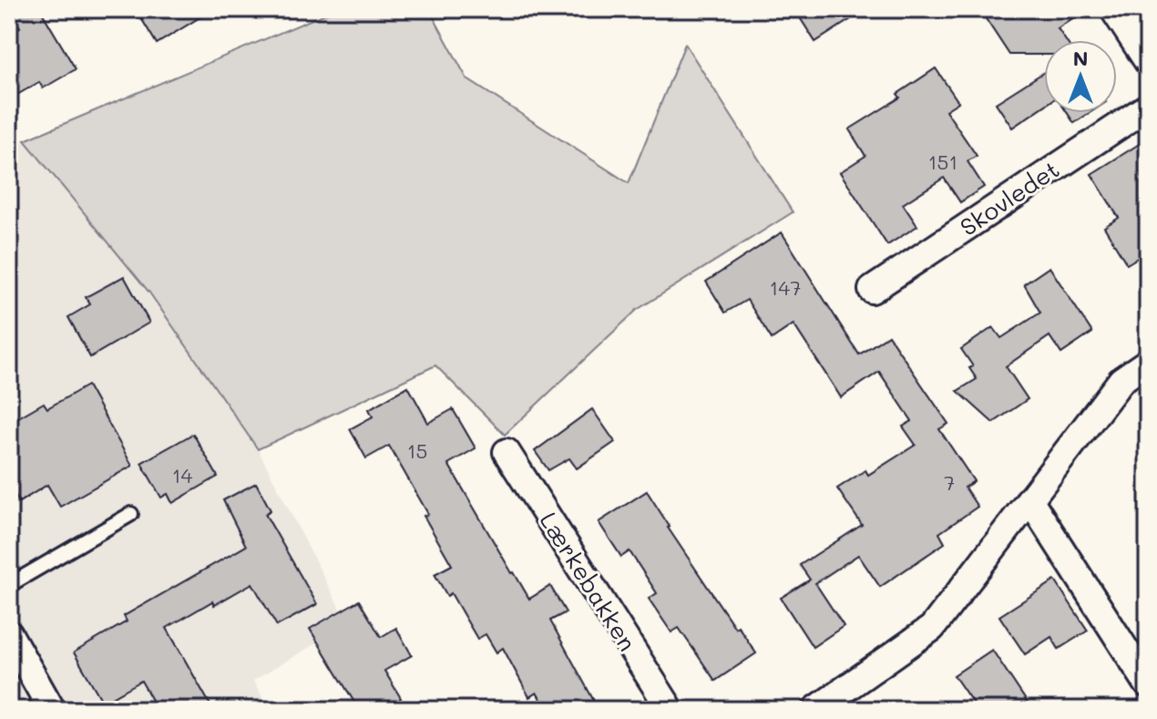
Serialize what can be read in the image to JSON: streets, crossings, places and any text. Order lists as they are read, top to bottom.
{
  "streets": {
    "street": ["Skovledet", "Lærkebakken"]
  },
  "house_numbers": [
    "151",
    "147",
    "15",
    "14",
    "7"
  ],
  "north": "top"
}
